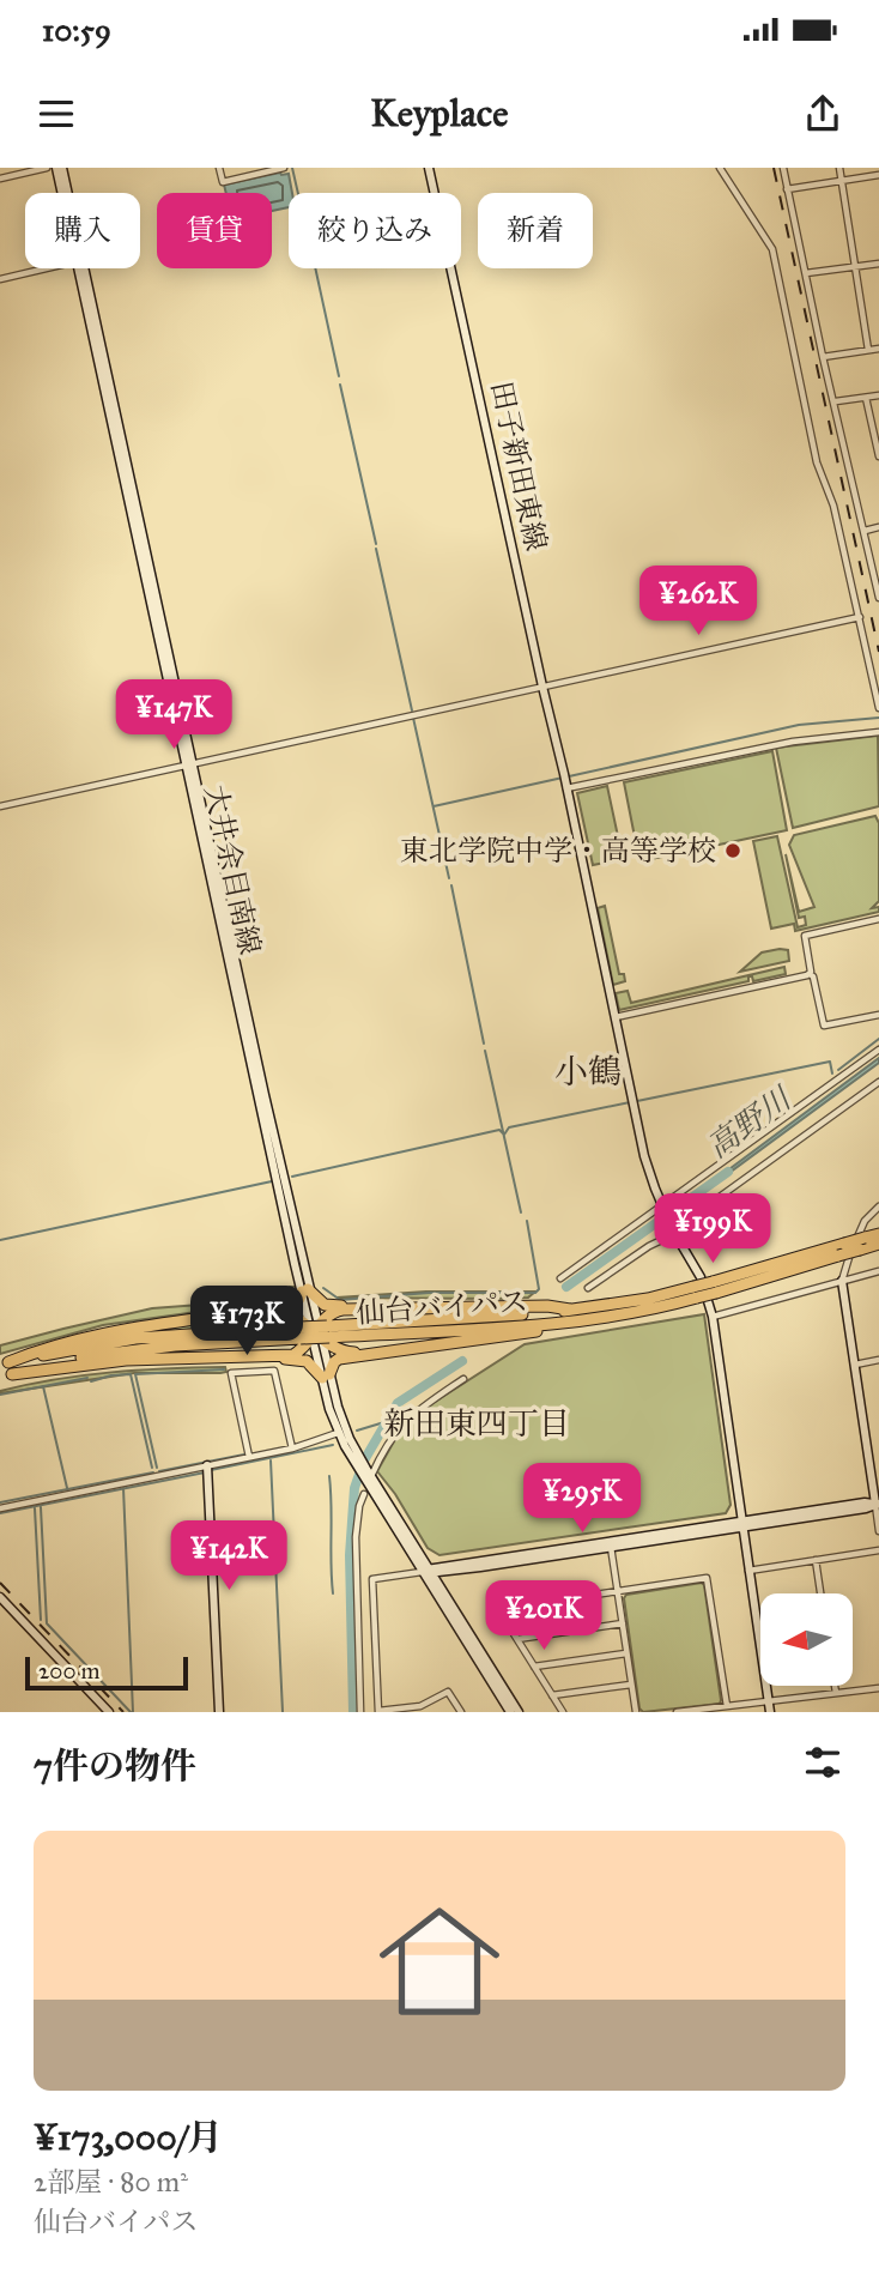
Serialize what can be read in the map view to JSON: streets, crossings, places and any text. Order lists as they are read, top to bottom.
{
  "streets": {
    "highway": ["仙台バイパス"],
    "street": ["田子新田東線", "大井余目南線"]
  },
  "districts": ["小鶴", "新田東四丁目"],
  "water": ["高野川"],
  "places": ["東北学院中学・高等学校"],
  "scale_bar": "200 m",
  "north": "left",
  "page": {
    "status": "10:59",
    "header": "Keyplace",
    "chip": [
      "購入",
      "賃貸",
      "絞り込み",
      "新着"
    ],
    "price": [
      "¥262K",
      "¥147K",
      "¥199K",
      "¥173K",
      "¥295K",
      "¥142K",
      "¥201K"
    ],
    "scale": "200 m",
    "heading": "7件の物件",
    "list": [
      {
        "name": "¥173,000/月",
        "note": "2部屋 · 80 m² · 仙台バイパス"
      }
    ]
  }
}
